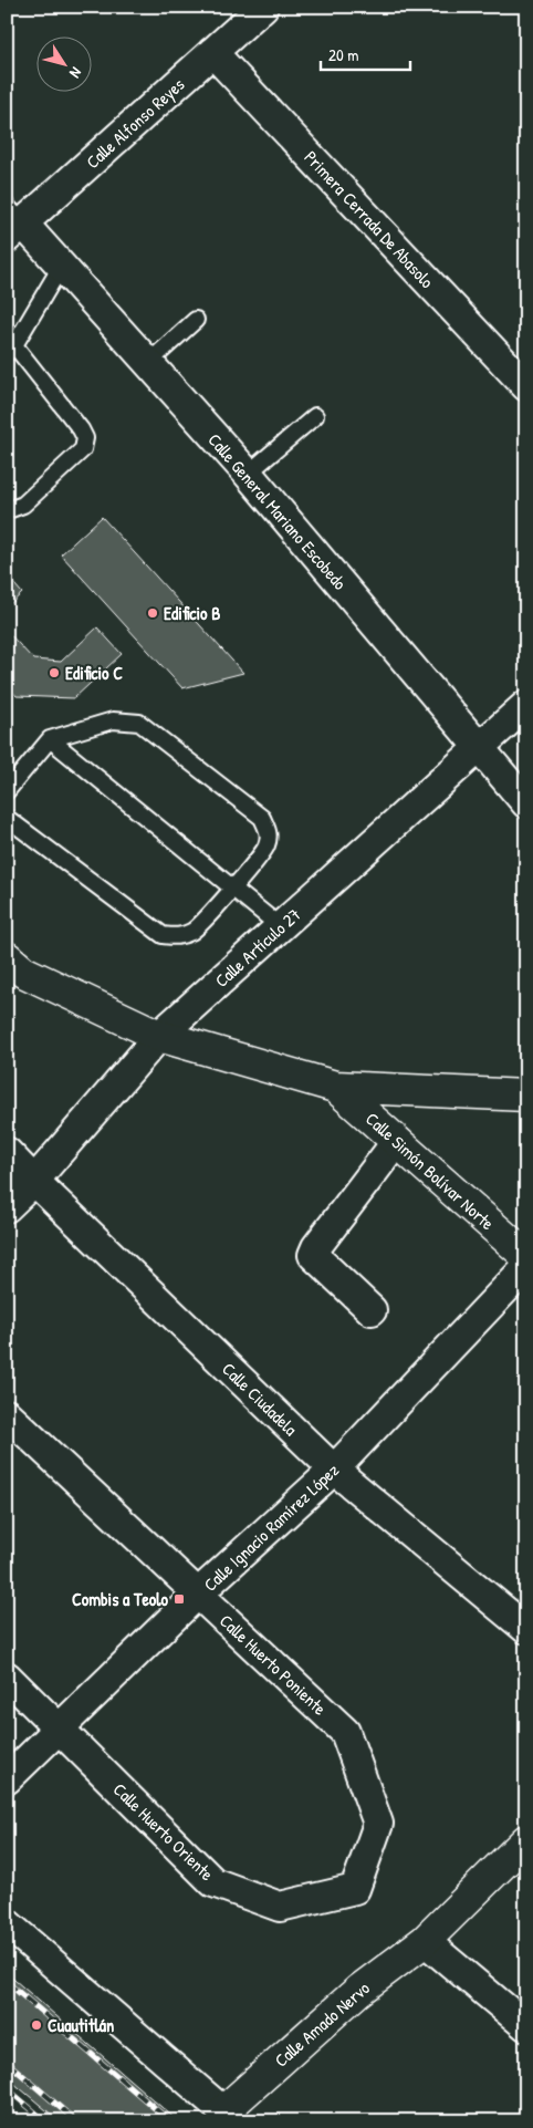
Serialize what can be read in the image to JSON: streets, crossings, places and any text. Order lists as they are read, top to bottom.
{
  "streets": {
    "street": [
      "Calle Alfonso Reyes",
      "Primera Cerrada De Abasolo",
      "Calle General Mariano Escobedo",
      "Calle Artículo 27",
      "Calle Simón Bolívar Norte",
      "Calle Ciudadela",
      "Calle Ignacio Ramírez López",
      "Calle Huerto Poniente",
      "Calle Huerto Oriente",
      "Calle Amado Nervo"
    ]
  },
  "crossings": [
    ["Calle Alfonso Reyes", "Primera Cerrada De Abasolo"],
    ["Calle Alfonso Reyes", "Calle General Mariano Escobedo"],
    ["Calle General Mariano Escobedo", "Calle Artículo 27"],
    ["Calle Artículo 27", "Calle Ciudadela"],
    ["Calle Ciudadela", "Calle Ignacio Ramírez López"],
    ["Calle Ignacio Ramírez López", "Calle Huerto Poniente"],
    ["Calle Ignacio Ramírez López", "Calle Huerto Oriente"],
    ["Calle Huerto Poniente", "Calle Huerto Oriente"]
  ],
  "places": {
    "other": ["Edificio B", "Edificio C", "Cuautitlán"],
    "transit": ["Combis a Teolo"]
  },
  "scale_bar": "20 m",
  "north": "bottom right"
}
